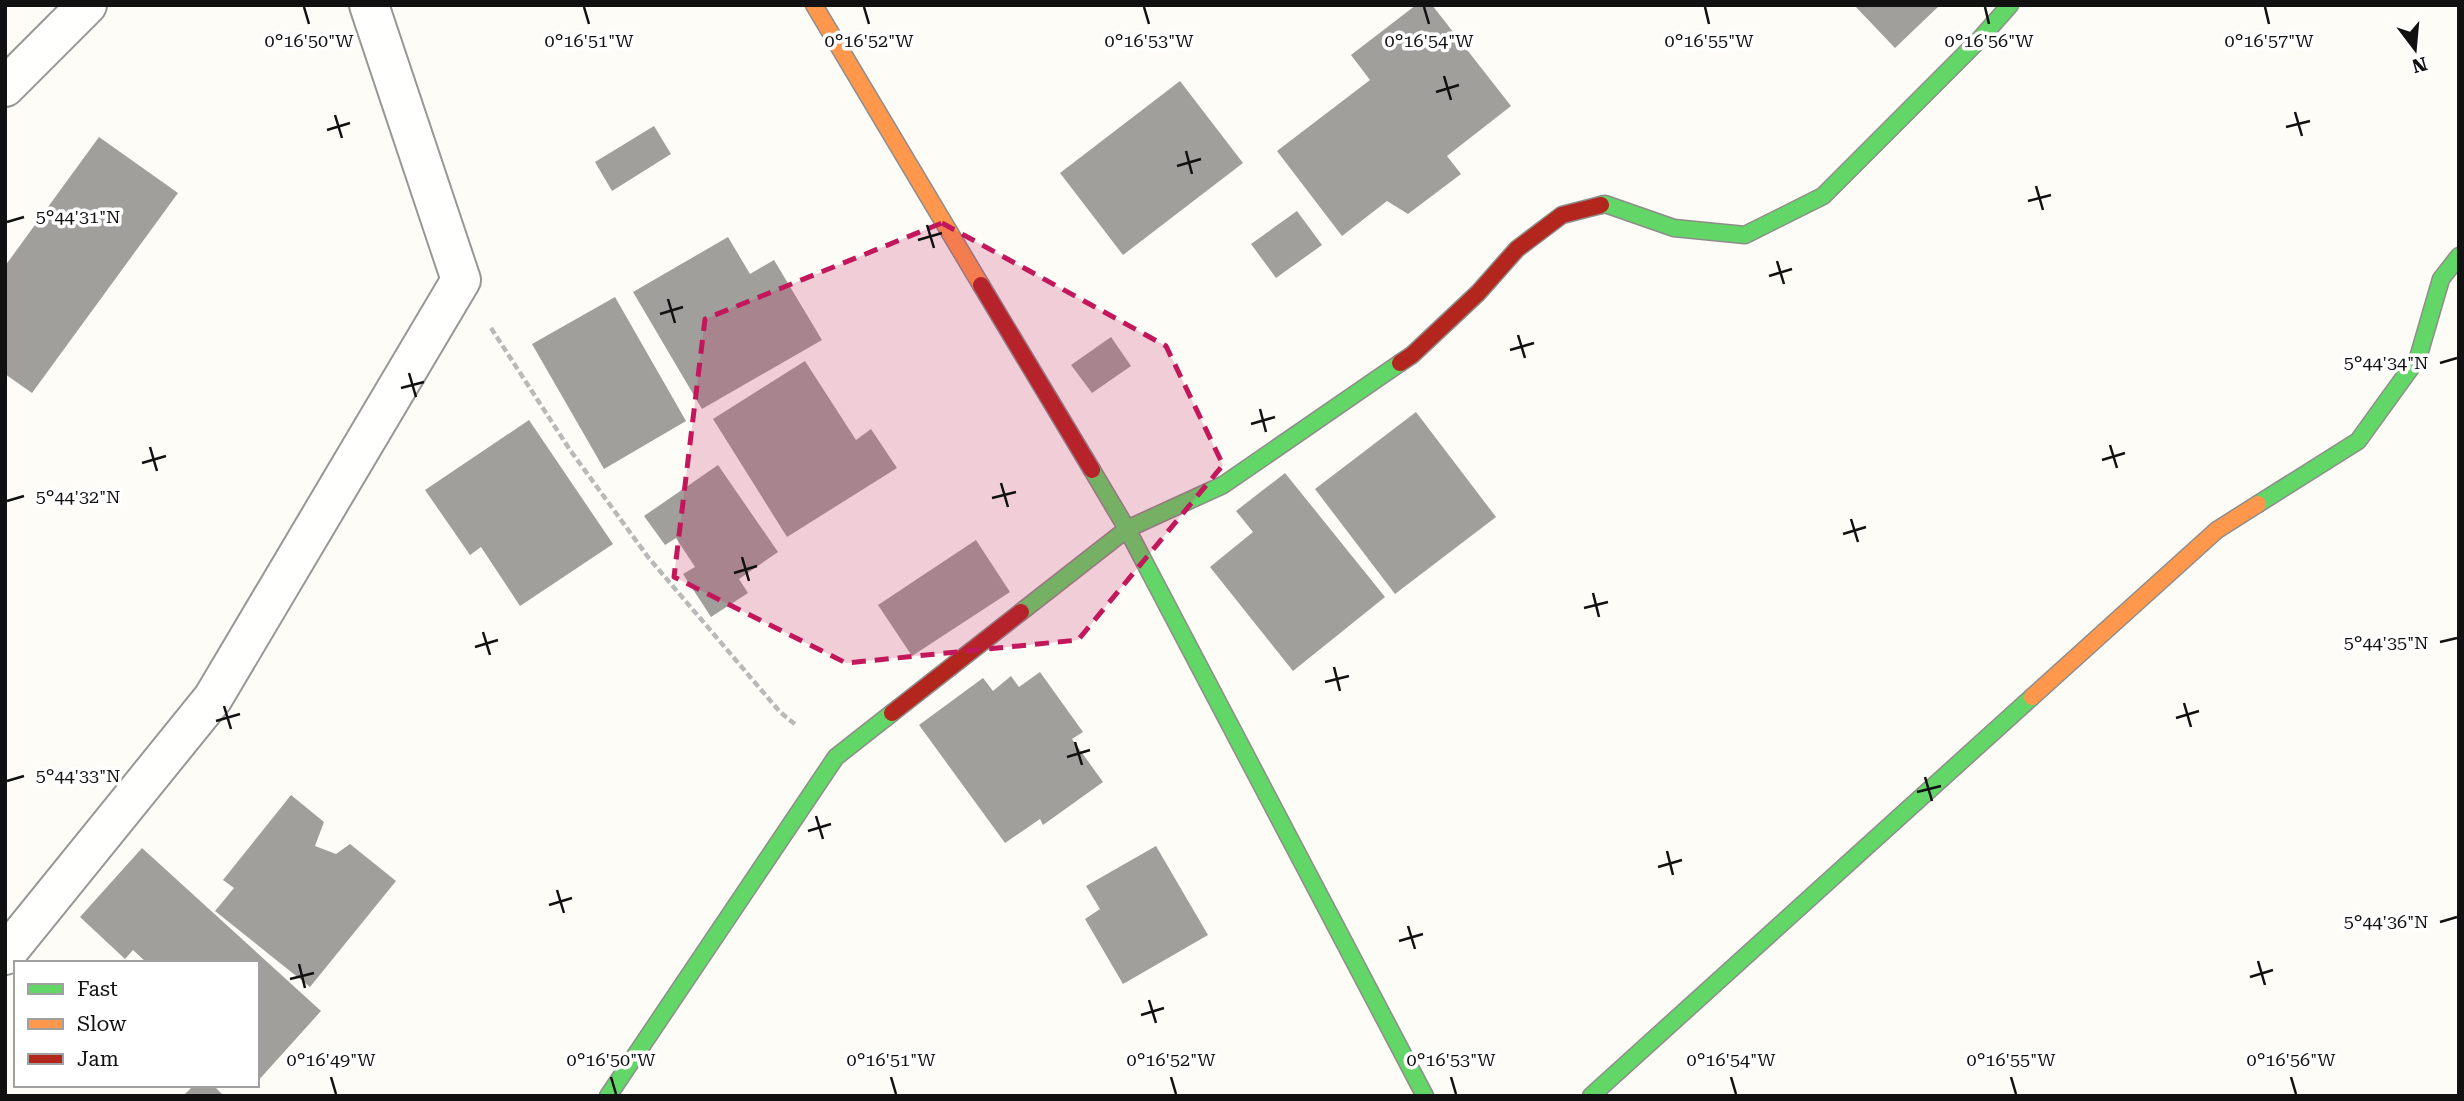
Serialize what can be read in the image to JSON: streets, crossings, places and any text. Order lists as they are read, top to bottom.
{
  "legend": ["Fast", "Slow", "Jam"],
  "north": "bottom",
  "coordinates": [
    "0°16'50\"W",
    "0°16'51\"W",
    "0°16'52\"W",
    "0°16'53\"W",
    "0°16'54\"W",
    "0°16'55\"W",
    "0°16'56\"W",
    "0°16'57\"W",
    "5°44'31\"N",
    "5°44'34\"N",
    "5°44'32\"N",
    "5°44'35\"N",
    "5°44'33\"N",
    "5°44'36\"N",
    "0°16'49\"W"
  ]
}
